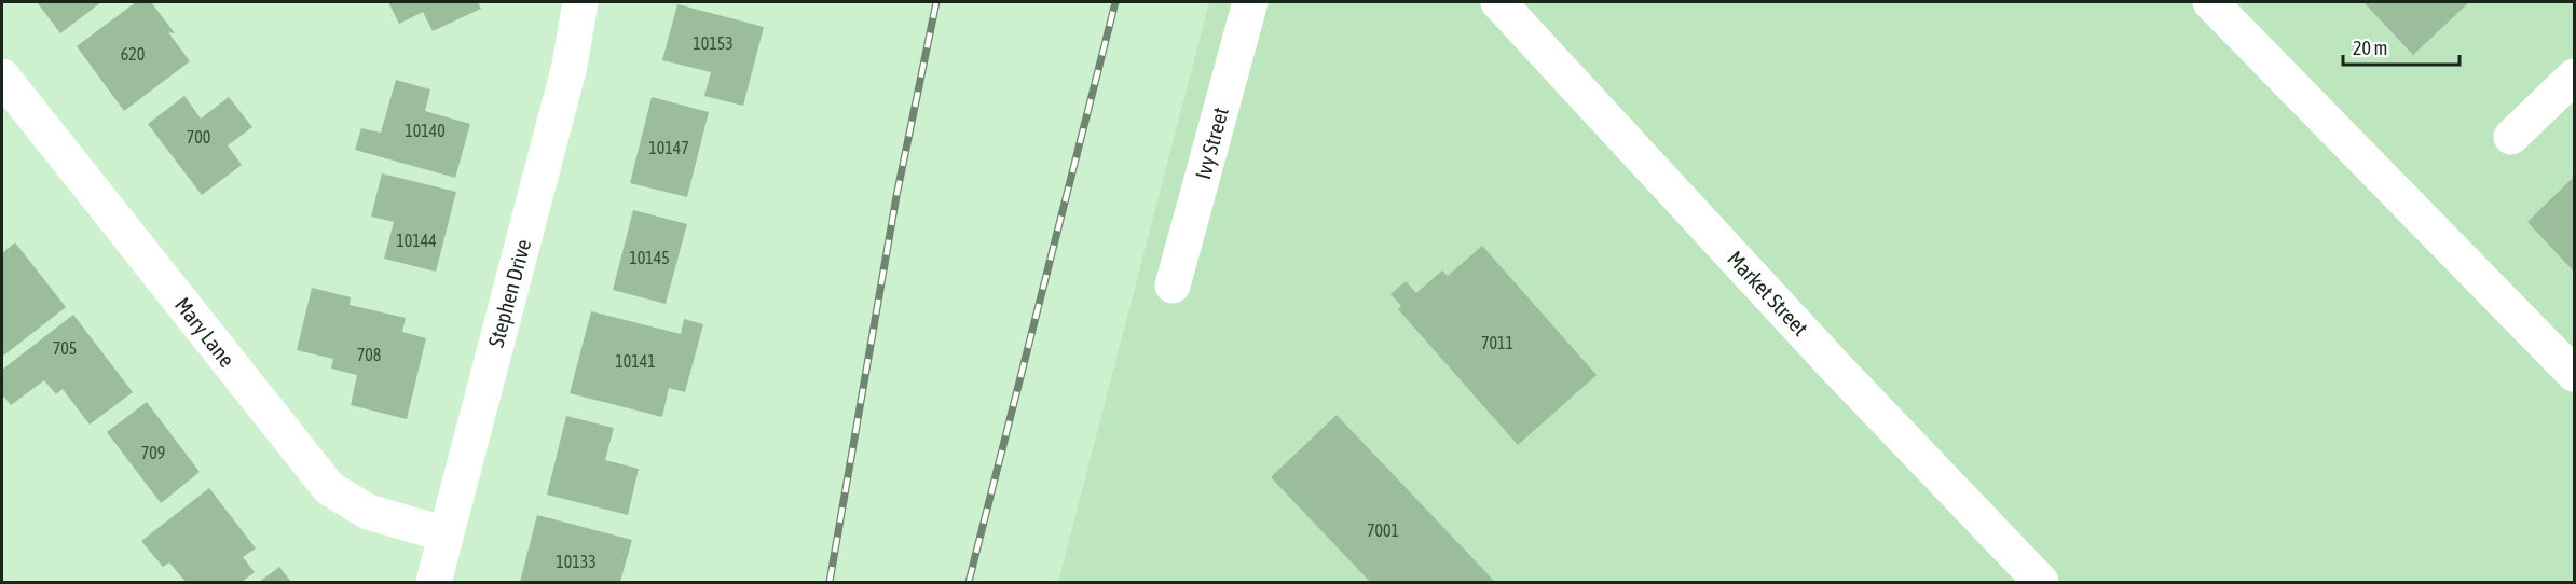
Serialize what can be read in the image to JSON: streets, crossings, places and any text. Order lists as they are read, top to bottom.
{
  "streets": {
    "street": [
      "Ivy Street",
      "Stephen Drive",
      "Market Street",
      "Mary Lane"
    ]
  },
  "crossings": [
    ["Stephen Drive", "Mary Lane"]
  ],
  "house_numbers": [
    "10153",
    "620",
    "10140",
    "700",
    "10147",
    "10144",
    "10145",
    "7011",
    "705",
    "708",
    "10141",
    "709",
    "7001",
    "10133"
  ],
  "scale_bar": "20 m"
}
